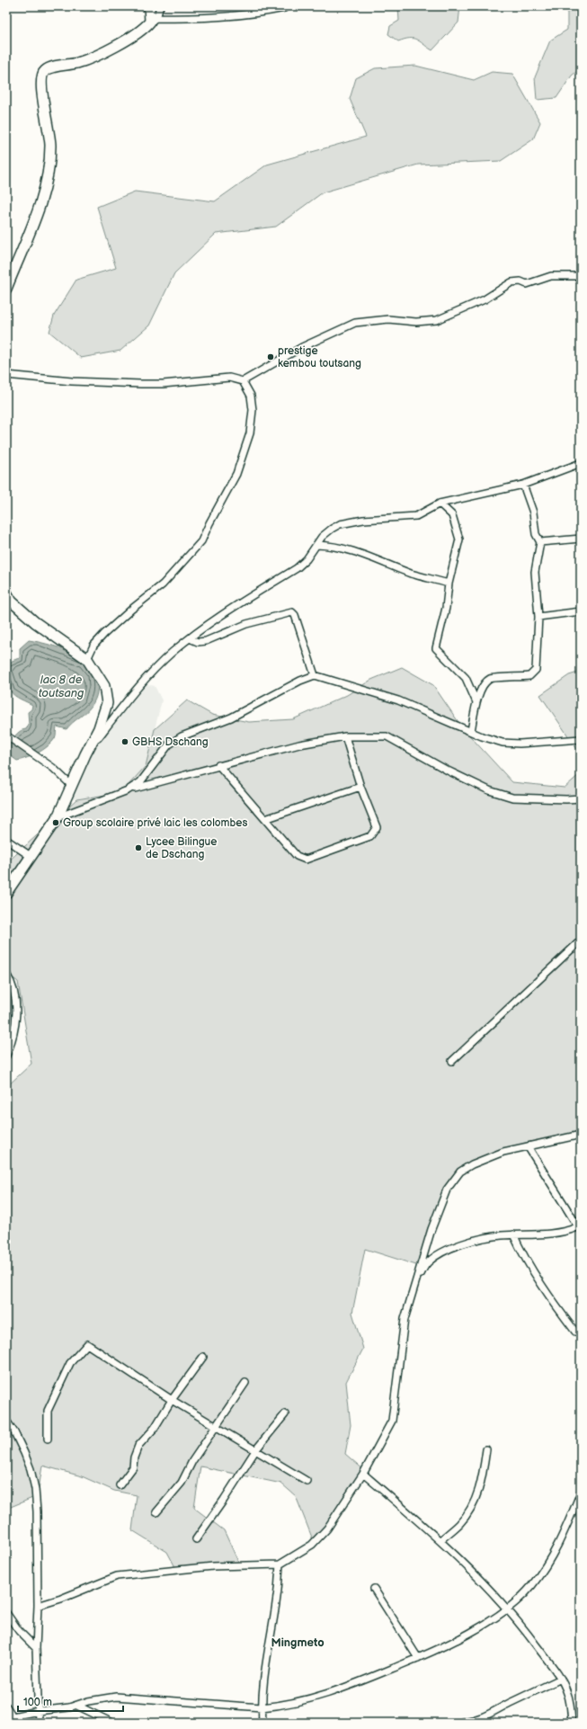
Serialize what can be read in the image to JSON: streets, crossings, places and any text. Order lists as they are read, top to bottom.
{
  "districts": ["Mingmeto"],
  "water": ["lac 8 de toutsang"],
  "places": [
    "prestige kembou toutsang",
    "GBHS Dschang",
    "Group scolaire privé laic les colombes",
    "Lycee Bilingue de Dschang"
  ],
  "scale_bar": "100 m"
}
